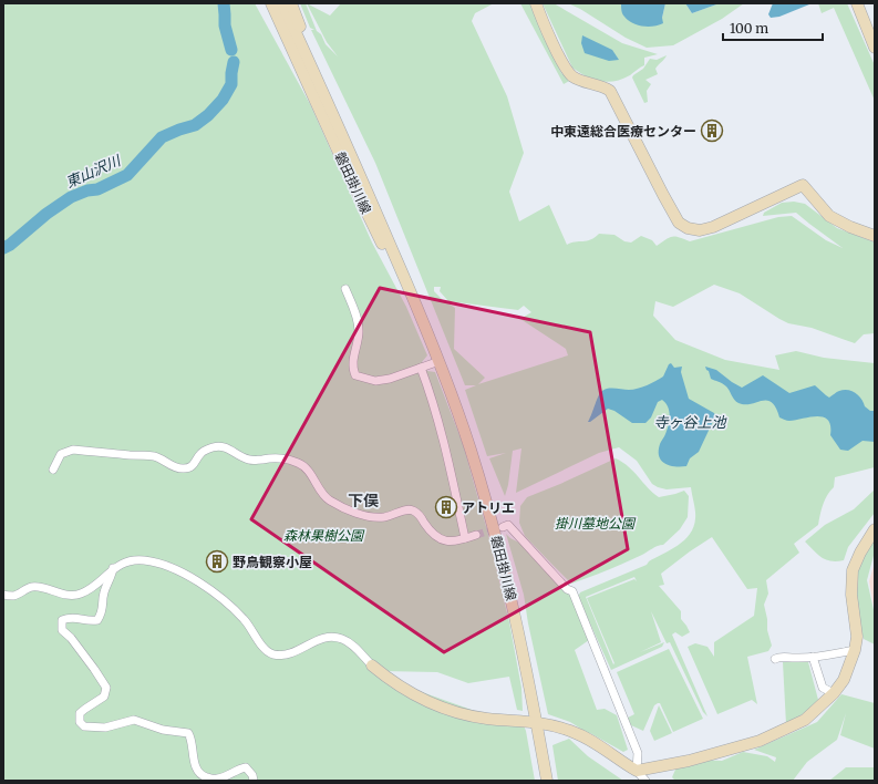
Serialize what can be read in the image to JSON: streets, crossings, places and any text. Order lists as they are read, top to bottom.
{
  "streets": {
    "main road": ["磐田掛川線"]
  },
  "districts": ["下俣"],
  "water": ["東山沢川", "寺ヶ谷上池"],
  "parks": ["掛川墓地公園", "森林果樹公園"],
  "places": {
    "building": ["中東遠総合医療センター", "アトリエ", "野鳥観察小屋"]
  },
  "scale_bar": "100 m"
}
